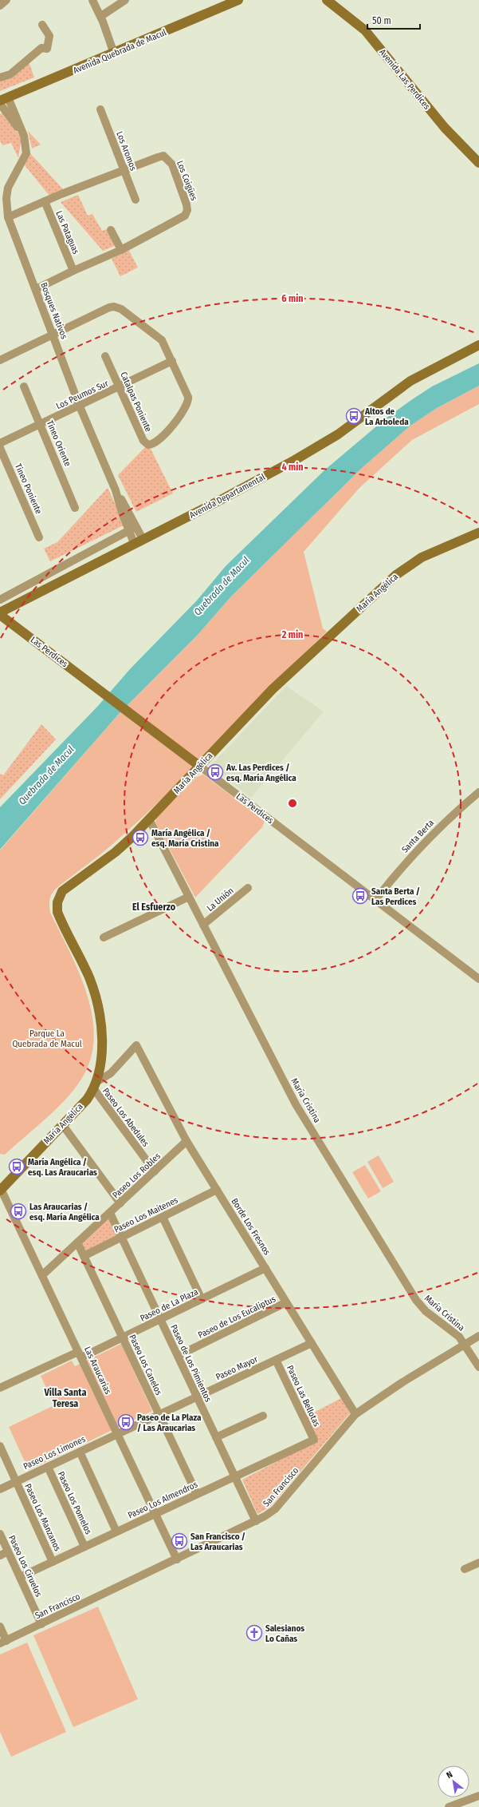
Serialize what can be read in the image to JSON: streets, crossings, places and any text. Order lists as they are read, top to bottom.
{
  "streets": {
    "street": [
      "Avenida Quebrada de Macul",
      "Avenida Las Perdices",
      "Los Aromos",
      "Los Coigües",
      "Las Pataguas",
      "Bosques Nativos",
      "Los Peumos Sur",
      "Catalpas Poniente",
      "Tineo Oriente",
      "Tineo Poniente",
      "Avenida Departamental",
      "María Angélica",
      "Las Perdices",
      "Santa Berta",
      "La Unión",
      "María Cristina",
      "Paseo Los Abedules",
      "Paseo Los Robles",
      "Paseo Los Maitenes",
      "Borde Los Fresnos",
      "Paseo de La Plaza",
      "Paseo de Los Eucaliptus",
      "Paseo de Los Pimientos",
      "Paseo Los Canelos",
      "Paseo Mayor",
      "Las Araucarias",
      "Paseo Las Bellotas",
      "Paseo Los Limones",
      "San Francisco",
      "Paseo Los Almendros",
      "Paseo Los Pomelos",
      "Paseo Los Manzanos",
      "Paseo Los Ciruelos"
    ]
  },
  "crossings": [
    ["Avenida Quebrada de Macul", "Bosques Nativos"],
    ["Los Aromos", "Los Coigües"],
    ["Los Coigües", "Las Pataguas"],
    ["Los Coigües", "Bosques Nativos"],
    ["Bosques Nativos", "Los Peumos Sur"],
    ["Bosques Nativos", "Avenida Departamental"],
    ["Los Peumos Sur", "Catalpas Poniente"],
    ["Los Peumos Sur", "Tineo Oriente"],
    ["Avenida Departamental", "Las Perdices"],
    ["María Angélica", "Las Perdices"],
    ["María Angélica", "María Cristina"],
    ["María Angélica", "Paseo Los Abedules"],
    ["María Angélica", "Borde Los Fresnos"],
    ["María Angélica", "Las Araucarias"],
    ["Las Perdices", "Santa Berta"],
    ["La Unión", "María Cristina"],
    ["María Cristina", "San Francisco"],
    ["Paseo Los Abedules", "Paseo Los Robles"],
    ["Paseo Los Robles", "Borde Los Fresnos"],
    ["Paseo Los Robles", "Paseo de Los Pimientos"],
    ["Paseo Los Robles", "Paseo Los Canelos"],
    ["Paseo Los Robles", "Las Araucarias"],
    ["Paseo Los Maitenes", "Borde Los Fresnos"],
    ["Paseo Los Maitenes", "Paseo de Los Pimientos"],
    ["Paseo Los Maitenes", "Paseo Los Canelos"],
    ["Borde Los Fresnos", "Paseo de La Plaza"],
    ["Borde Los Fresnos", "Paseo de Los Eucaliptus"],
    ["Borde Los Fresnos", "Paseo Mayor"],
    ["Borde Los Fresnos", "San Francisco"],
    ["Paseo de La Plaza", "Paseo de Los Pimientos"],
    ["Paseo de La Plaza", "Paseo Los Canelos"],
    ["Paseo de La Plaza", "Las Araucarias"],
    ["Paseo de Los Eucaliptus", "Paseo de Los Pimientos"],
    ["Paseo de Los Pimientos", "Paseo Mayor"],
    ["Paseo de Los Pimientos", "San Francisco"],
    ["Paseo de Los Pimientos", "Paseo Los Almendros"],
    ["Paseo Los Canelos", "Paseo Mayor"],
    ["Paseo Los Canelos", "Paseo Los Almendros"],
    ["Paseo Mayor", "Las Araucarias"],
    ["Paseo Mayor", "Paseo Las Bellotas"],
    ["Paseo Mayor", "Paseo Los Limones"],
    ["Las Araucarias", "Paseo Los Limones"],
    ["Las Araucarias", "San Francisco"],
    ["Las Araucarias", "Paseo Los Almendros"],
    ["Paseo Las Bellotas", "Paseo Los Almendros"],
    ["Paseo Los Limones", "Paseo Los Pomelos"],
    ["Paseo Los Limones", "Paseo Los Manzanos"],
    ["San Francisco", "Paseo Los Ciruelos"],
    ["Paseo Los Almendros", "Paseo Los Pomelos"],
    ["Paseo Los Almendros", "Paseo Los Manzanos"],
    ["Paseo Los Almendros", "Paseo Los Ciruelos"]
  ],
  "districts": ["El Esfuerzo", "Villa Santa Teresa"],
  "water": ["Quebrada de Macul"],
  "parks": ["Parque La Quebrada de Macul"],
  "places": {
    "bus stop": [
      "Altos de La Arboleda",
      "Av. Las Perdices / esq. María Angélica",
      "María Angélica / esq. María Cristina",
      "Santa Berta / Las Perdices",
      "María Angélica / esq. Las Araucarias",
      "Las Araucarias / esq. María Angélica",
      "Paseo de La Plaza / Las Araucarias",
      "San Francisco / Las Araucarias"
    ],
    "church": ["Salesianos Lo Cañas"]
  },
  "scale_bar": "50 m",
  "north": "top left",
  "rings": ["6 min", "4 min", "2 min"]
}
